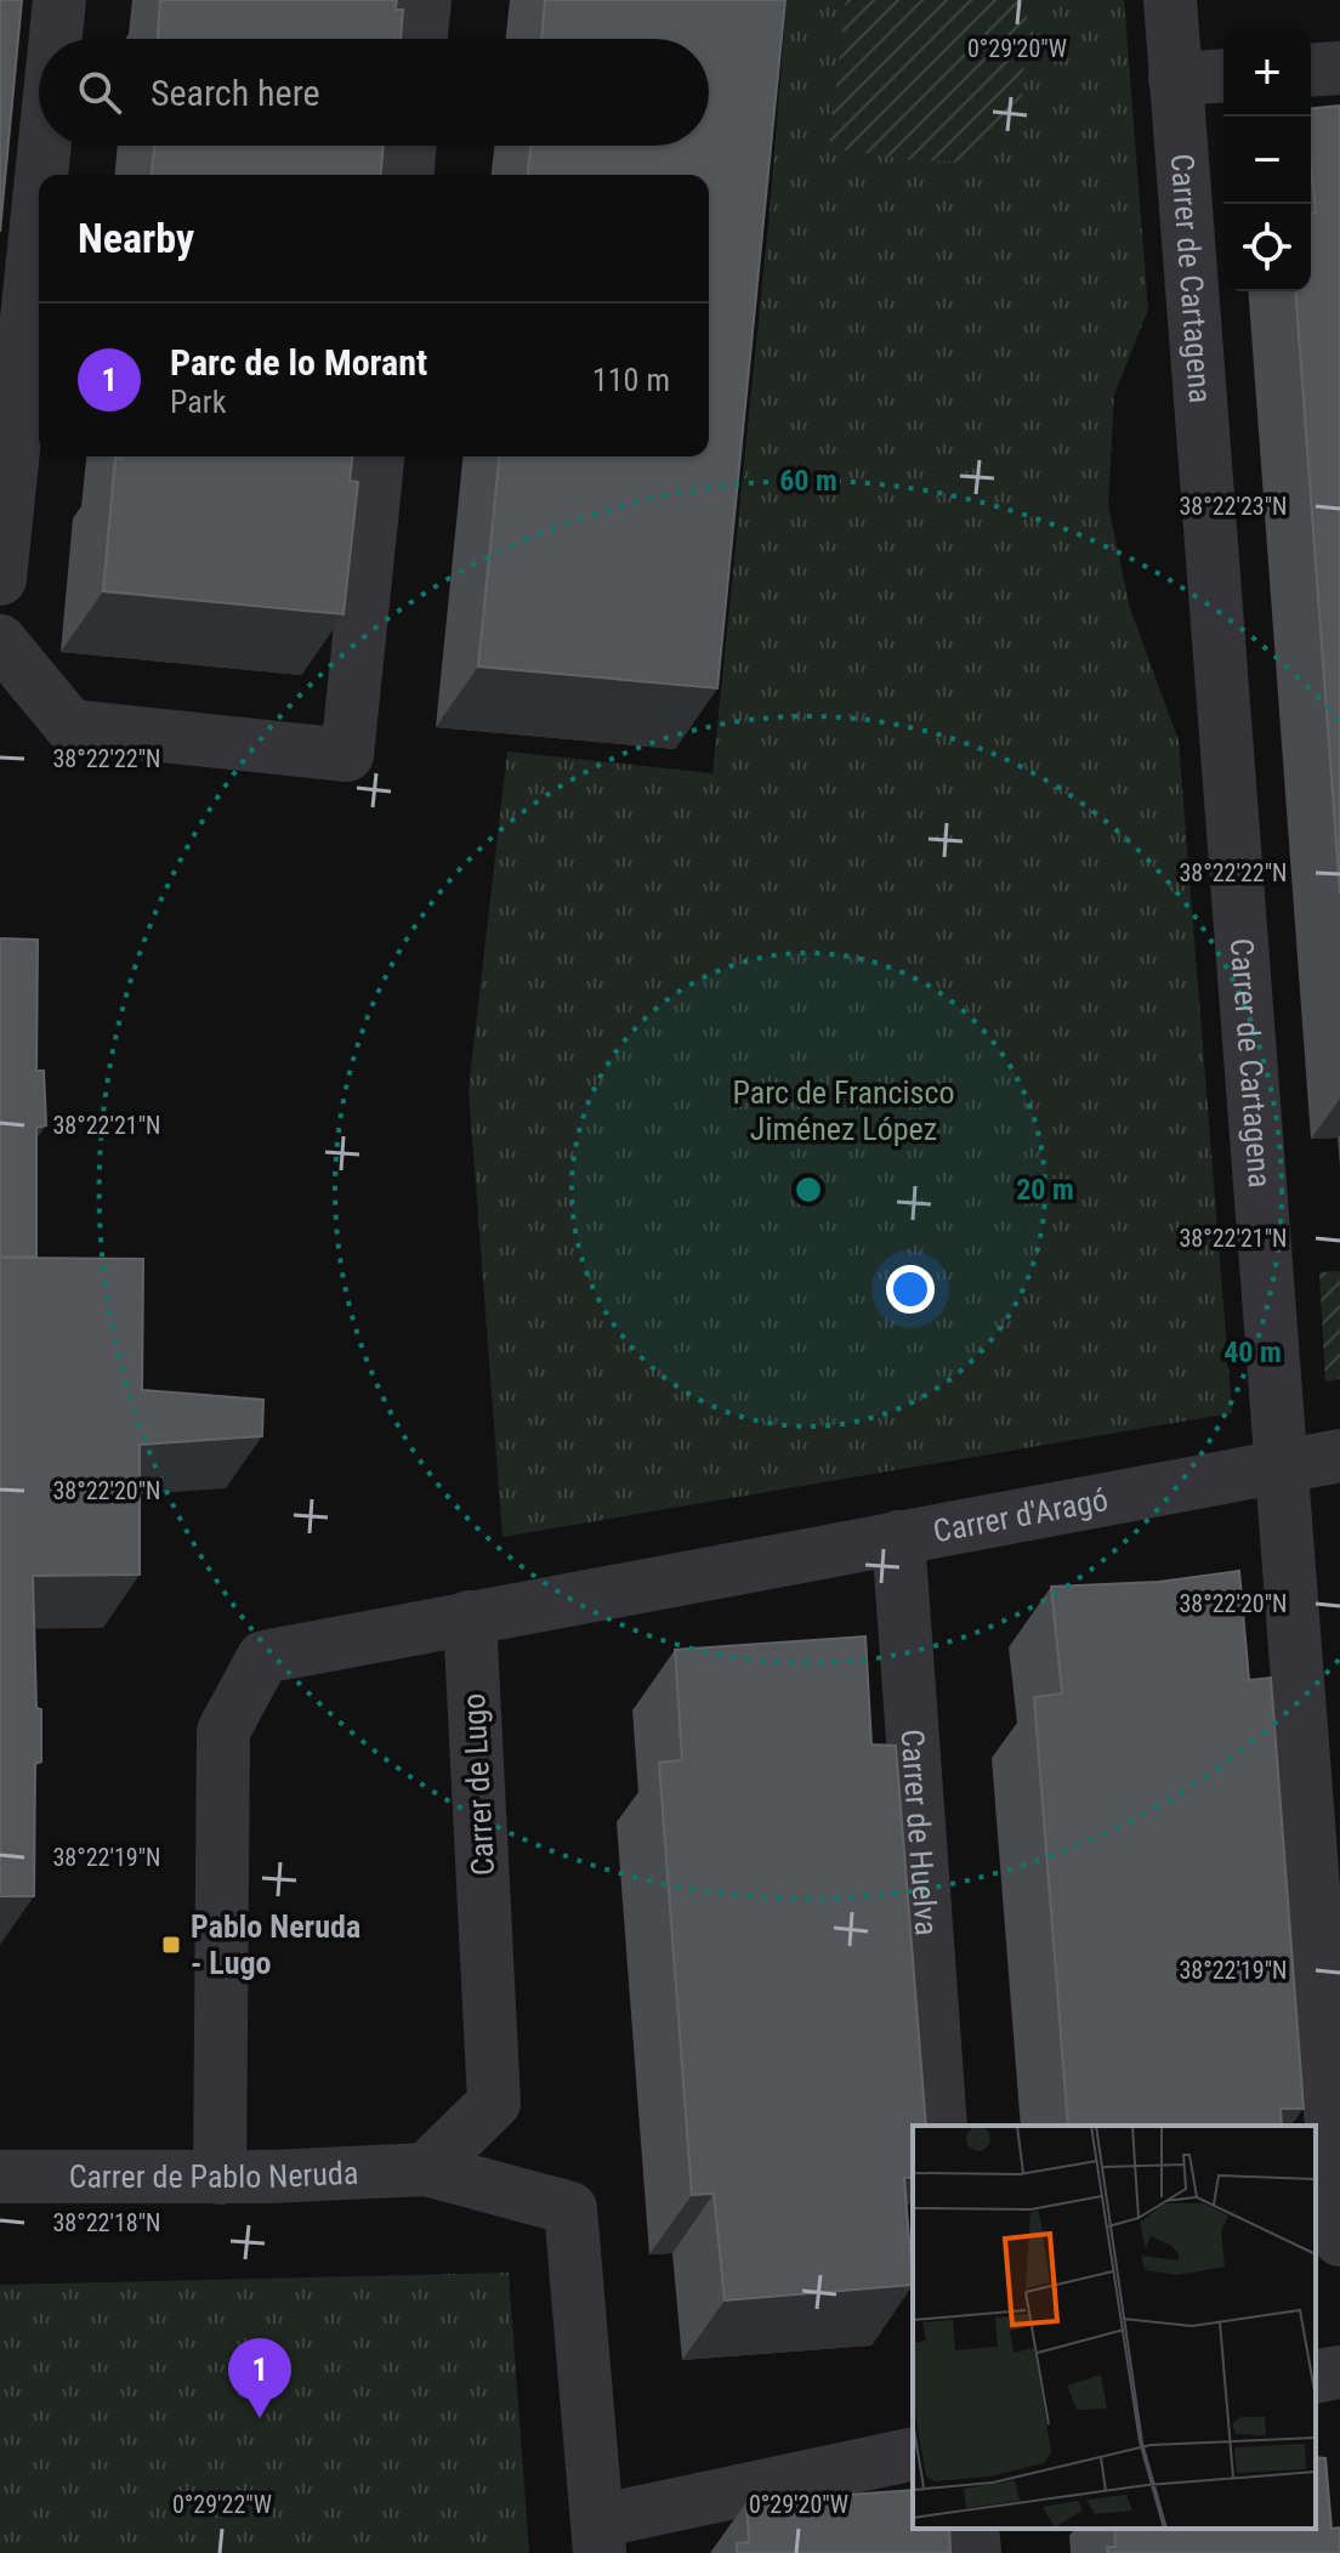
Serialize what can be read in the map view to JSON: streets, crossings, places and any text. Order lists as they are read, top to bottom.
{
  "streets": {
    "street": [
      "Carrer de Cartagena",
      "Carrer d'Aragó",
      "Carrer de Lugo",
      "Carrer de Huelva",
      "Carrer de Pablo Neruda"
    ]
  },
  "crossings": [
    ["Carrer de Cartagena", "Carrer d'Aragó"],
    ["Carrer d'Aragó", "Carrer de Lugo"],
    ["Carrer d'Aragó", "Carrer de Huelva"],
    ["Carrer de Lugo", "Carrer de Pablo Neruda"]
  ],
  "parks": ["Parc de Francisco Jiménez López"],
  "places": {
    "transit": ["Pablo Neruda - Lugo"]
  },
  "page": {
    "map_buttons": ["+", "−"],
    "search": "Search here",
    "heading": "Nearby",
    "list": [
      {
        "mark": "1",
        "name": "Parc de lo Morant",
        "note": "Park",
        "value": "110 m"
      }
    ],
    "pins": "1"
  },
  "coordinates": [
    "0°29'20\"W",
    "38°22'23\"N",
    "38°22'22\"N",
    "38°22'21\"N",
    "38°22'20\"N",
    "38°22'19\"N",
    "38°22'18\"N",
    "0°29'22\"W"
  ],
  "rings": ["60 m", "20 m", "40 m"]
}
